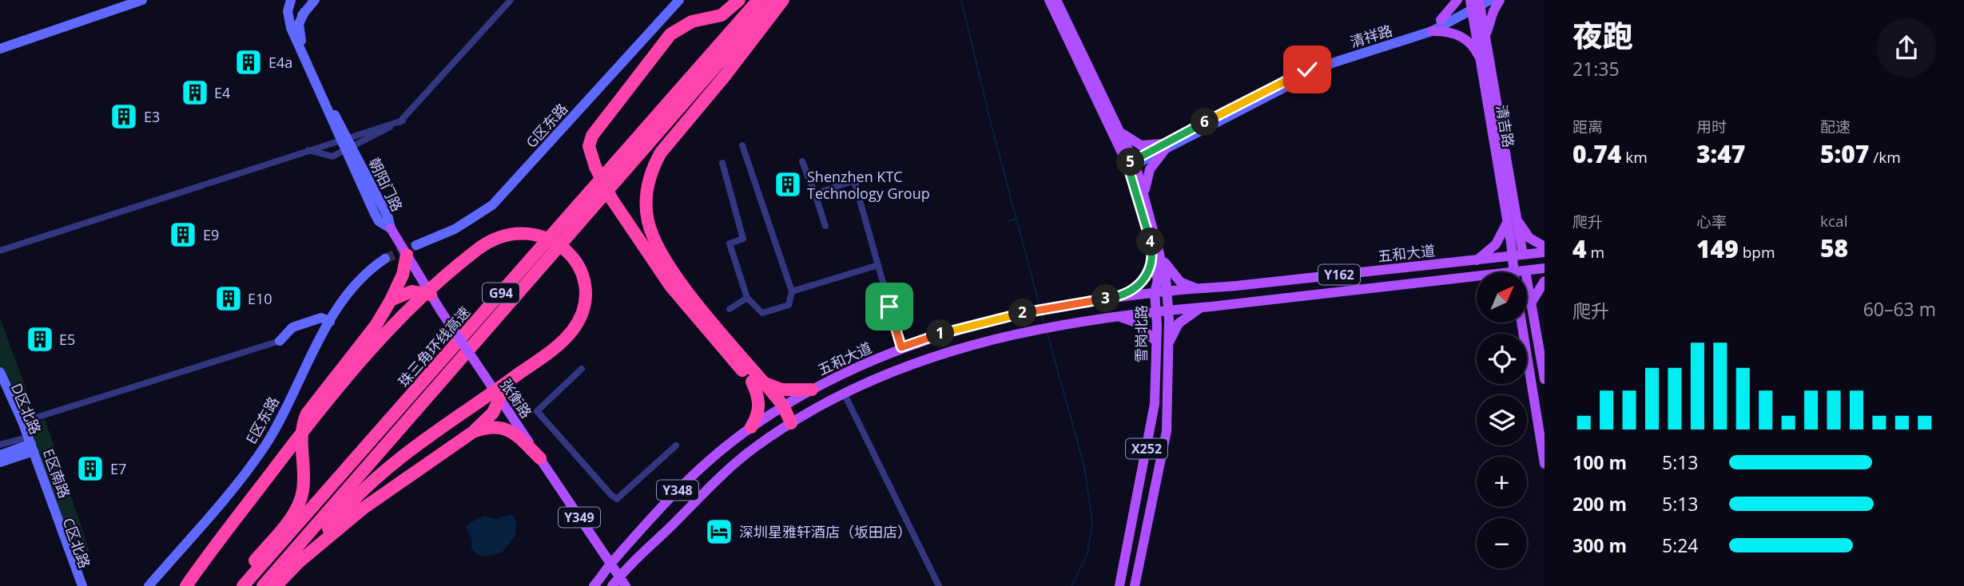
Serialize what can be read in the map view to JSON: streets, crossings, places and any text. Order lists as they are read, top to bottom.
{
  "streets": {
    "highway": ["G94", "珠三角环线高速"],
    "main road": [
      "清吉路",
      "五和大道",
      "Y162",
      "雪岗北路",
      "张衡路",
      "X252",
      "Y348",
      "Y349"
    ],
    "street": [
      "清祥路",
      "G区东路",
      "朝阳门路",
      "D区北路",
      "E区东路",
      "E区南路",
      "C区北路"
    ]
  },
  "crossings": [
    ["清祥路", "清吉路"],
    ["清祥路", "雪岗北路"],
    ["清吉路", "五和大道"],
    ["朝阳门路", "张衡路"],
    ["五和大道", "雪岗北路"],
    ["五和大道", "张衡路"],
    ["Y162", "雪岗北路"],
    ["Y162", "Y348"],
    ["雪岗北路", "Y348"],
    ["张衡路", "Y348"],
    ["D区北路", "E区南路"],
    ["E区南路", "C区北路"]
  ],
  "places": {
    "building": [
      "E4a",
      "E4",
      "E3",
      "Shenzhen KTC Technology Group",
      "E9",
      "E10",
      "E5",
      "E7"
    ],
    "hotel": ["深圳星雅轩酒店（坂田店）"]
  },
  "north": "top right",
  "page": {
    "heading": ["夜跑", "21:35"],
    "stats": [
      ["距离", "0.74 km"],
      ["用时", "3:47"],
      ["配速", "5:07 /km"],
      ["爬升", "4 m"],
      ["心率", "149 bpm"],
      ["kcal", "58"]
    ],
    "pins": [
      "6",
      "5",
      "4",
      "3",
      "2",
      "1"
    ],
    "map_buttons": ["+", "−"],
    "chart": ["爬升", "60–63 m"],
    "list": [
      {
        "name": "100 m",
        "note": "5:13"
      },
      {
        "name": "200 m",
        "note": "5:13"
      },
      {
        "name": "300 m",
        "note": "5:24"
      }
    ]
  }
}
